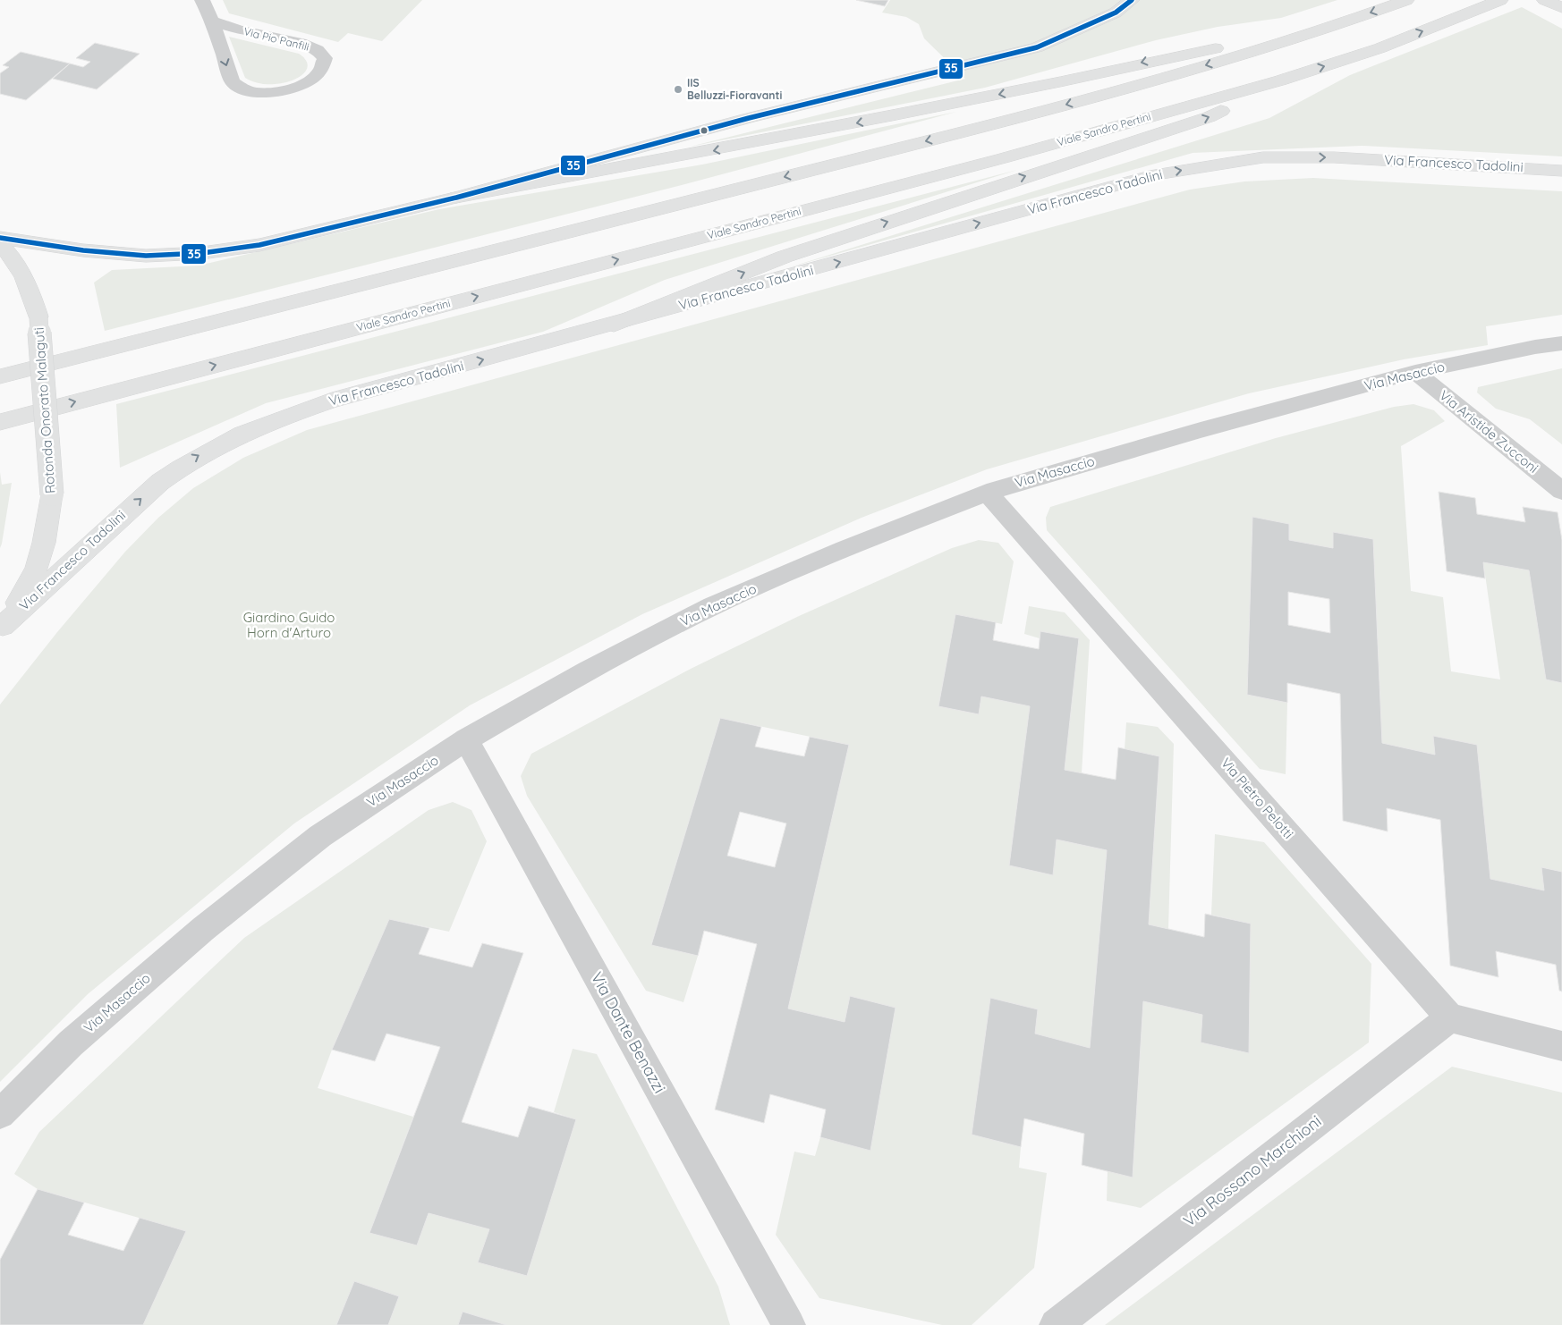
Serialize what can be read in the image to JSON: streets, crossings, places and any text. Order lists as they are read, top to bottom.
{
  "streets": {
    "main road": ["Viale Sandro Pertini", "Via Francesco Tadolini", "Rotonda Onorato Malaguti"],
    "street": [
      "Via Pio Panfili",
      "Via Masaccio",
      "Via Aristide Zucconi",
      "Via Pietro Pelotti",
      "Via Dante Benazzi",
      "Via Rossano Marchioni"
    ]
  },
  "crossings": [
    ["Via Francesco Tadolini", "Rotonda Onorato Malaguti"],
    ["Via Masaccio", "Via Aristide Zucconi"],
    ["Via Masaccio", "Via Pietro Pelotti"],
    ["Via Masaccio", "Via Dante Benazzi"],
    ["Via Pietro Pelotti", "Via Rossano Marchioni"]
  ],
  "parks": ["Giardino Guido Horn d'Arturo"],
  "places": ["IIS Belluzzi-Fioravanti"],
  "lines": ["transit line 35"]
}
